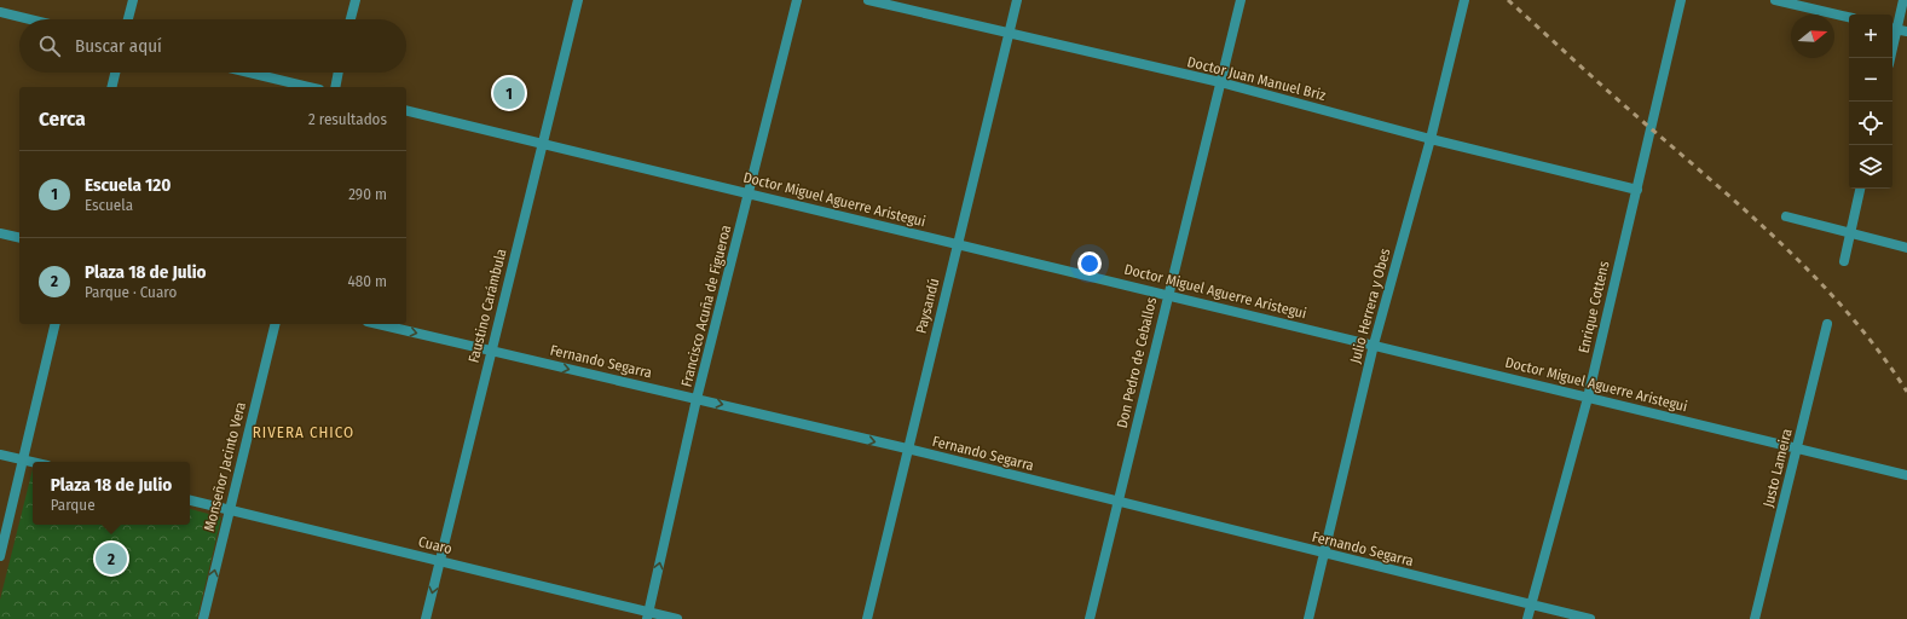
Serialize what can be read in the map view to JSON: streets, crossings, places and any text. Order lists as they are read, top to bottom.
{
  "streets": {
    "street": [
      "Doctor Juan Manuel Briz",
      "Doctor Miguel Aguerre Aristegui",
      "Faustino Carámbula",
      "Francisco Acuña de Figueroa",
      "Paysandú",
      "Julio Herrera y Obes",
      "Enrique Cottens",
      "Fernando Segarra",
      "Don Pedro de Ceballos",
      "Monseñor Jacinto Vera",
      "Justo Lameira",
      "Cuaro"
    ]
  },
  "crossings": [
    ["Doctor Juan Manuel Briz", "Paysandú"],
    ["Doctor Juan Manuel Briz", "Julio Herrera y Obes"],
    ["Doctor Juan Manuel Briz", "Enrique Cottens"],
    ["Doctor Juan Manuel Briz", "Don Pedro de Ceballos"],
    ["Doctor Miguel Aguerre Aristegui", "Faustino Carámbula"],
    ["Doctor Miguel Aguerre Aristegui", "Francisco Acuña de Figueroa"],
    ["Doctor Miguel Aguerre Aristegui", "Paysandú"],
    ["Doctor Miguel Aguerre Aristegui", "Julio Herrera y Obes"],
    ["Doctor Miguel Aguerre Aristegui", "Enrique Cottens"],
    ["Doctor Miguel Aguerre Aristegui", "Don Pedro de Ceballos"],
    ["Doctor Miguel Aguerre Aristegui", "Justo Lameira"],
    ["Faustino Carámbula", "Fernando Segarra"],
    ["Faustino Carámbula", "Cuaro"],
    ["Francisco Acuña de Figueroa", "Fernando Segarra"],
    ["Francisco Acuña de Figueroa", "Cuaro"],
    ["Paysandú", "Fernando Segarra"],
    ["Julio Herrera y Obes", "Fernando Segarra"],
    ["Enrique Cottens", "Fernando Segarra"],
    ["Fernando Segarra", "Don Pedro de Ceballos"],
    ["Monseñor Jacinto Vera", "Cuaro"]
  ],
  "one_way": ["Francisco Acuña de Figueroa", "Fernando Segarra", "Monseñor Jacinto Vera"],
  "districts": ["RIVERA CHICO"],
  "north": "right",
  "page": {
    "map_buttons": ["+", "−"],
    "search": "Buscar aquí",
    "pins": ["1", "2"],
    "heading": ["Cerca", "2 resultados"],
    "list": [
      {
        "mark": "1",
        "name": "Escuela 120",
        "note": "Escuela",
        "value": "290 m"
      },
      {
        "mark": "2",
        "name": "Plaza 18 de Julio",
        "note": "Parque · Cuaro",
        "value": "480 m"
      }
    ],
    "popup": ["Plaza 18 de Julio", "Parque"]
  }
}
